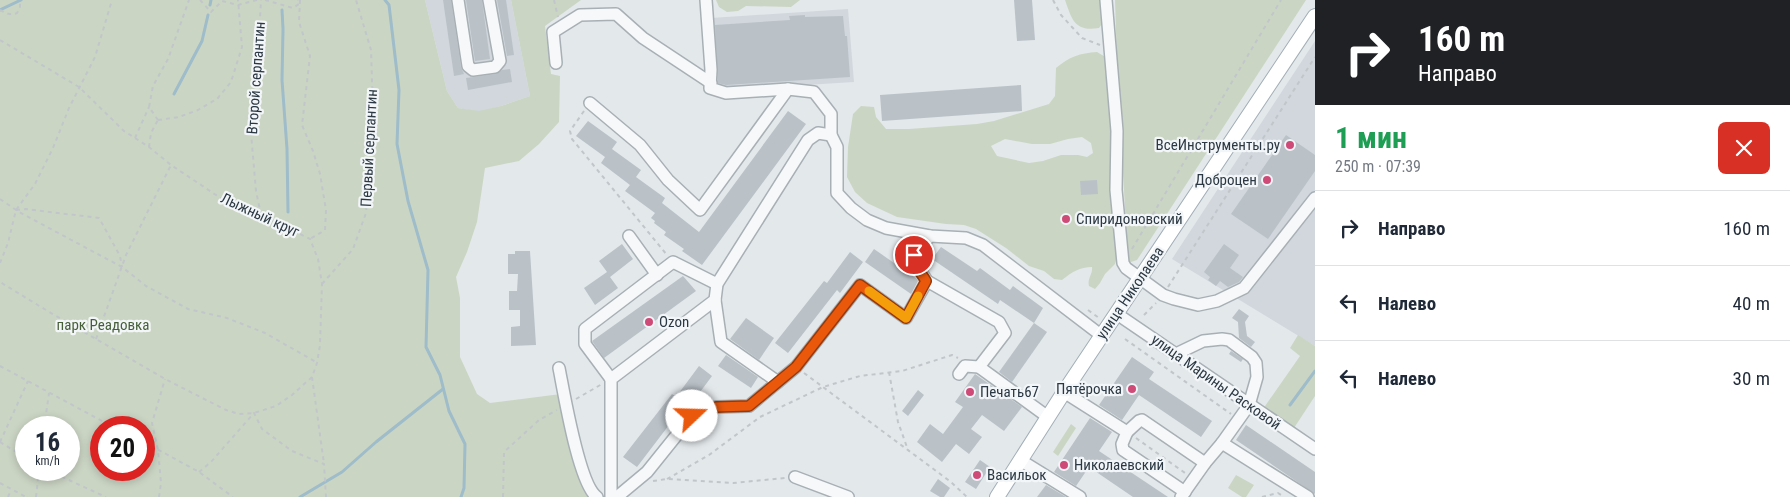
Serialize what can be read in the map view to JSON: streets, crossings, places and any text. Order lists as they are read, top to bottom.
{
  "streets": {
    "main road": ["улица Николаева"],
    "street": ["улица Марины Расковой"],
    "path": ["Второй серпантин", "Первый серпантин", "Лыжный круг"]
  },
  "crossings": [
    ["Второй серпантин", "Лыжный круг"],
    ["Первый серпантин", "Лыжный круг"],
    ["улица Николаева", "улица Марины Расковой"]
  ],
  "parks": ["парк Реадовка"],
  "places": [
    "ВсеИнструменты.ру",
    "Доброцен",
    "Спиридоновский",
    "Ozon",
    "Пятёрочка",
    "Печать67",
    "Николаевский",
    "Васильок"
  ],
  "page": {
    "turn": ["160 m", "Направо"],
    "heading": ["1 мин", "250 m · 07:39"],
    "list": [
      {
        "name": "Направо",
        "value": "160 m"
      },
      {
        "name": "Налево",
        "value": "40 m"
      },
      {
        "name": "Налево",
        "value": "30 m"
      }
    ],
    "speed": "16 km/h",
    "limit": "20"
  }
}
